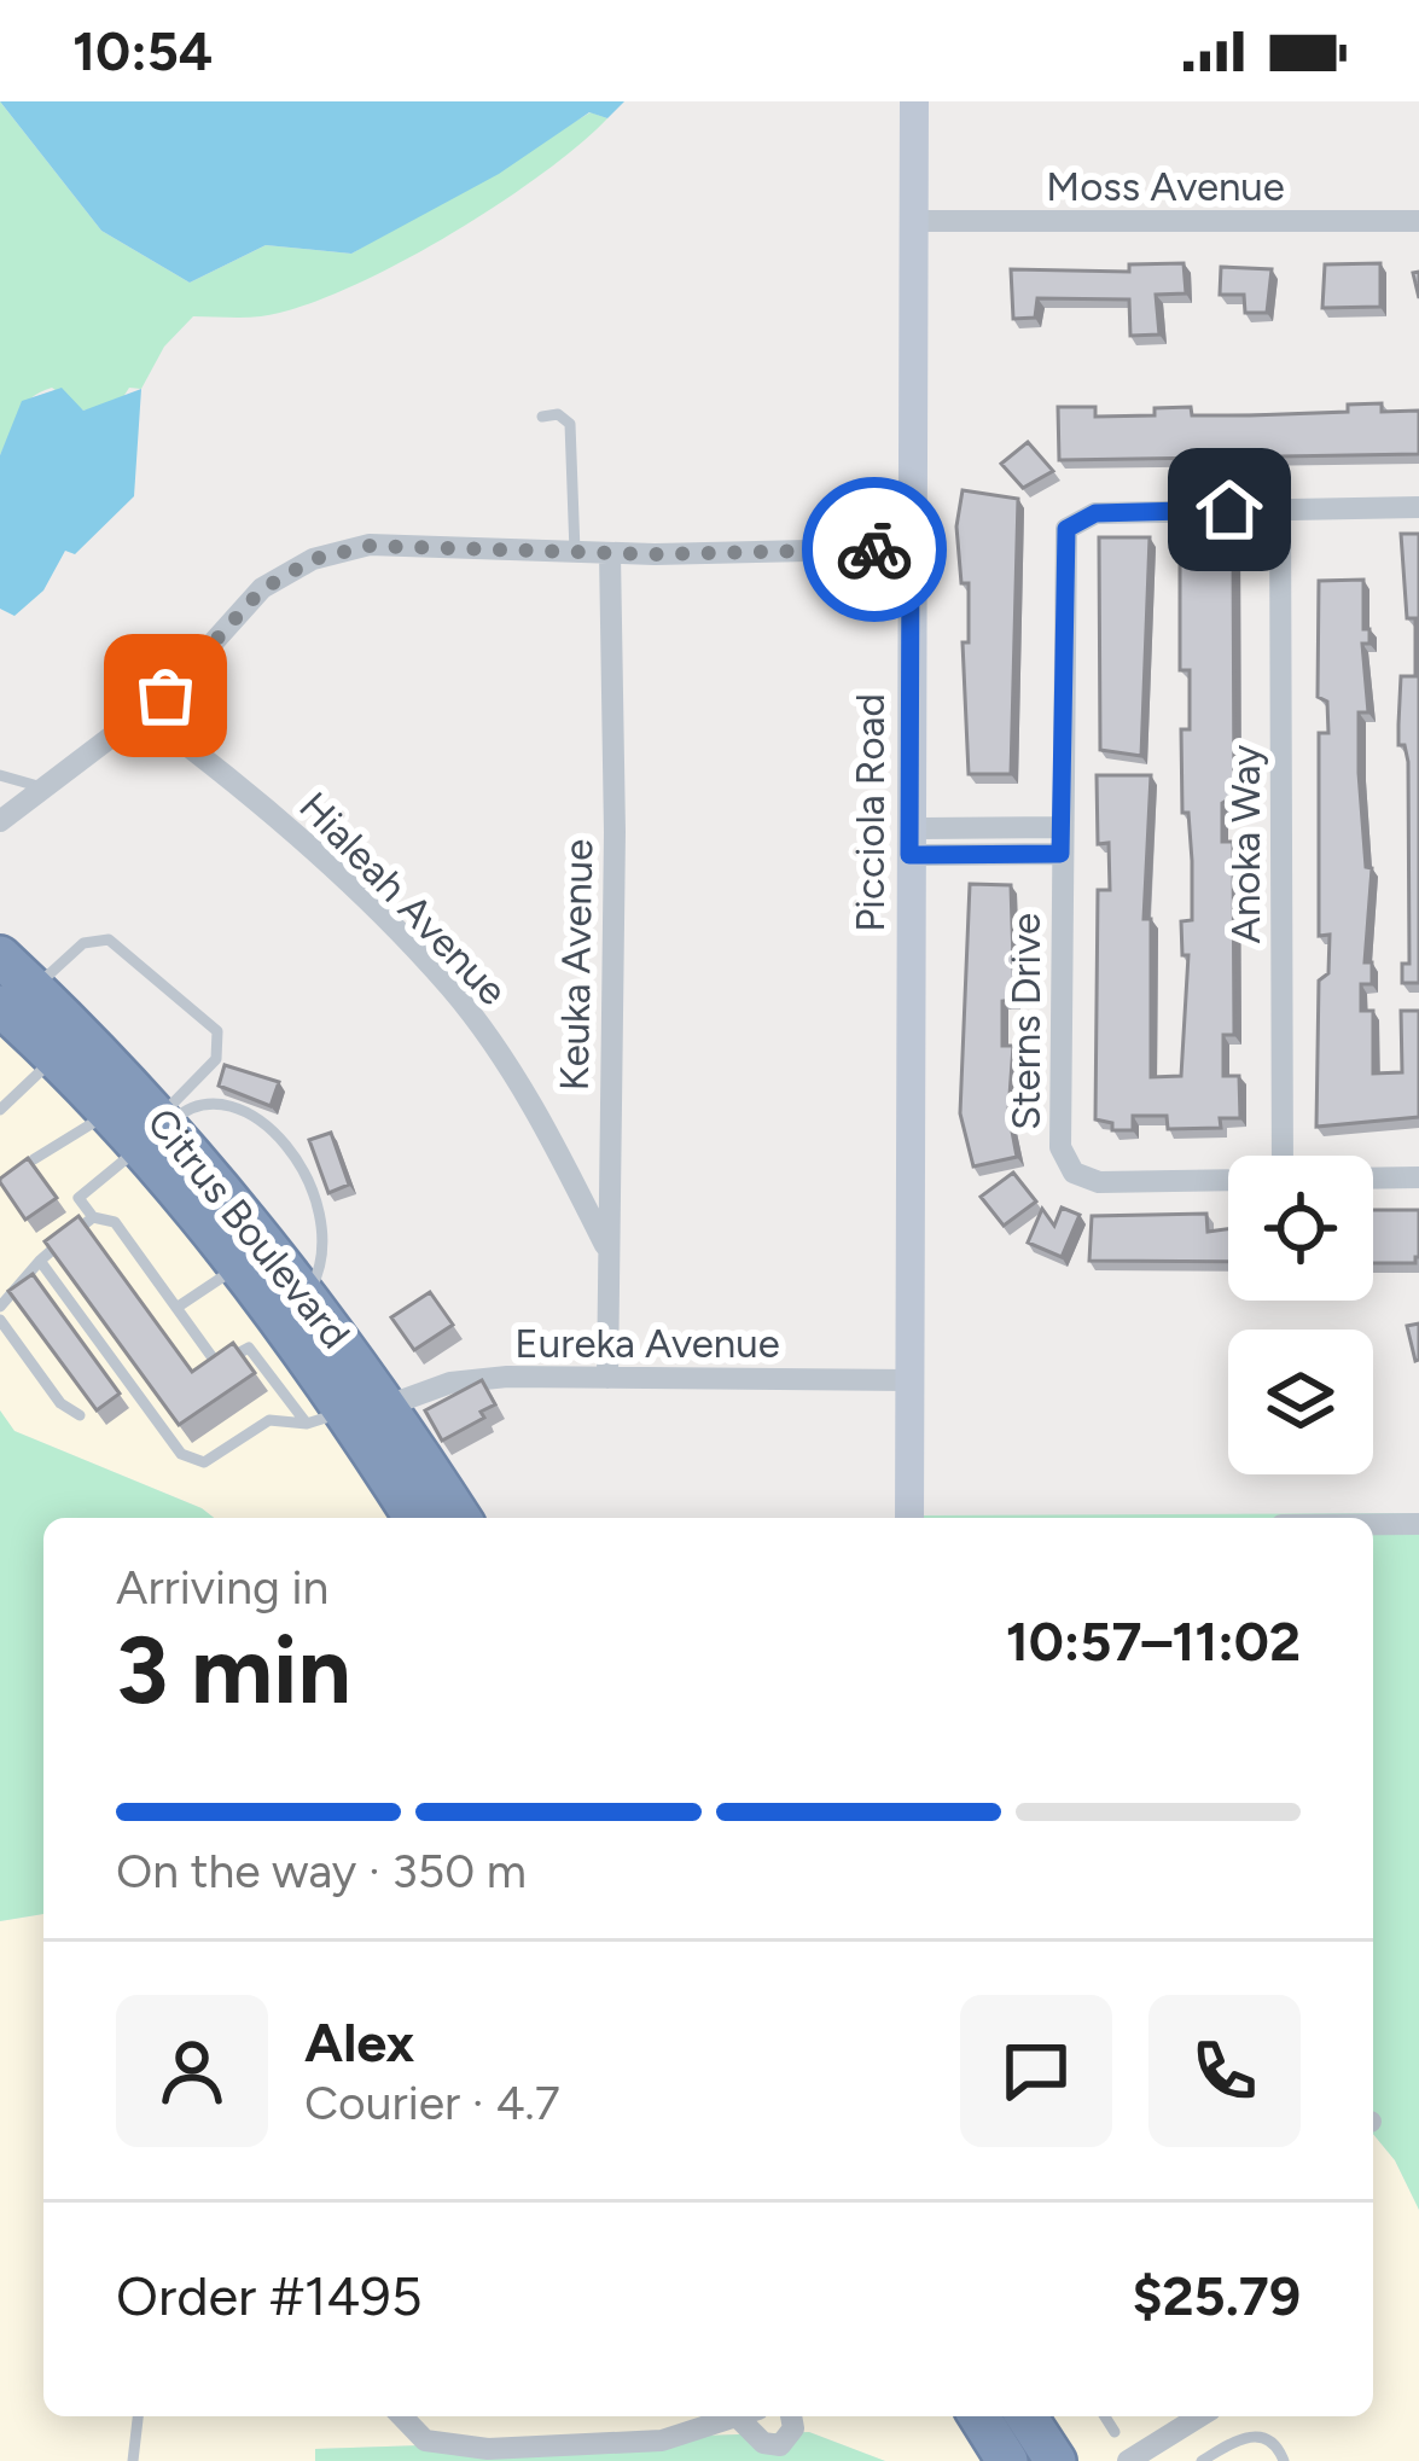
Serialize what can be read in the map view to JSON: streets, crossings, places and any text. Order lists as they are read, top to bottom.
{
  "streets": {
    "highway": ["Citrus Boulevard"],
    "street": [
      "Moss Avenue",
      "Picciola Road",
      "Anoka Way",
      "Hialeah Avenue",
      "Keuka Avenue",
      "Sterns Drive",
      "Eureka Avenue"
    ]
  },
  "crossings": [
    ["Moss Avenue", "Picciola Road"],
    ["Picciola Road", "Eureka Avenue"],
    ["Anoka Way", "Sterns Drive"],
    ["Hialeah Avenue", "Keuka Avenue"],
    ["Keuka Avenue", "Eureka Avenue"],
    ["Citrus Boulevard", "Eureka Avenue"]
  ],
  "page": {
    "status": "10:54",
    "heading": ["3 min", "Arriving in", "10:57–11:02"],
    "panel": [
      "Alex",
      "Courier · 4.7",
      "Order #1495",
      "$25.79"
    ],
    "bar": "On the way · 350 m"
  }
}
